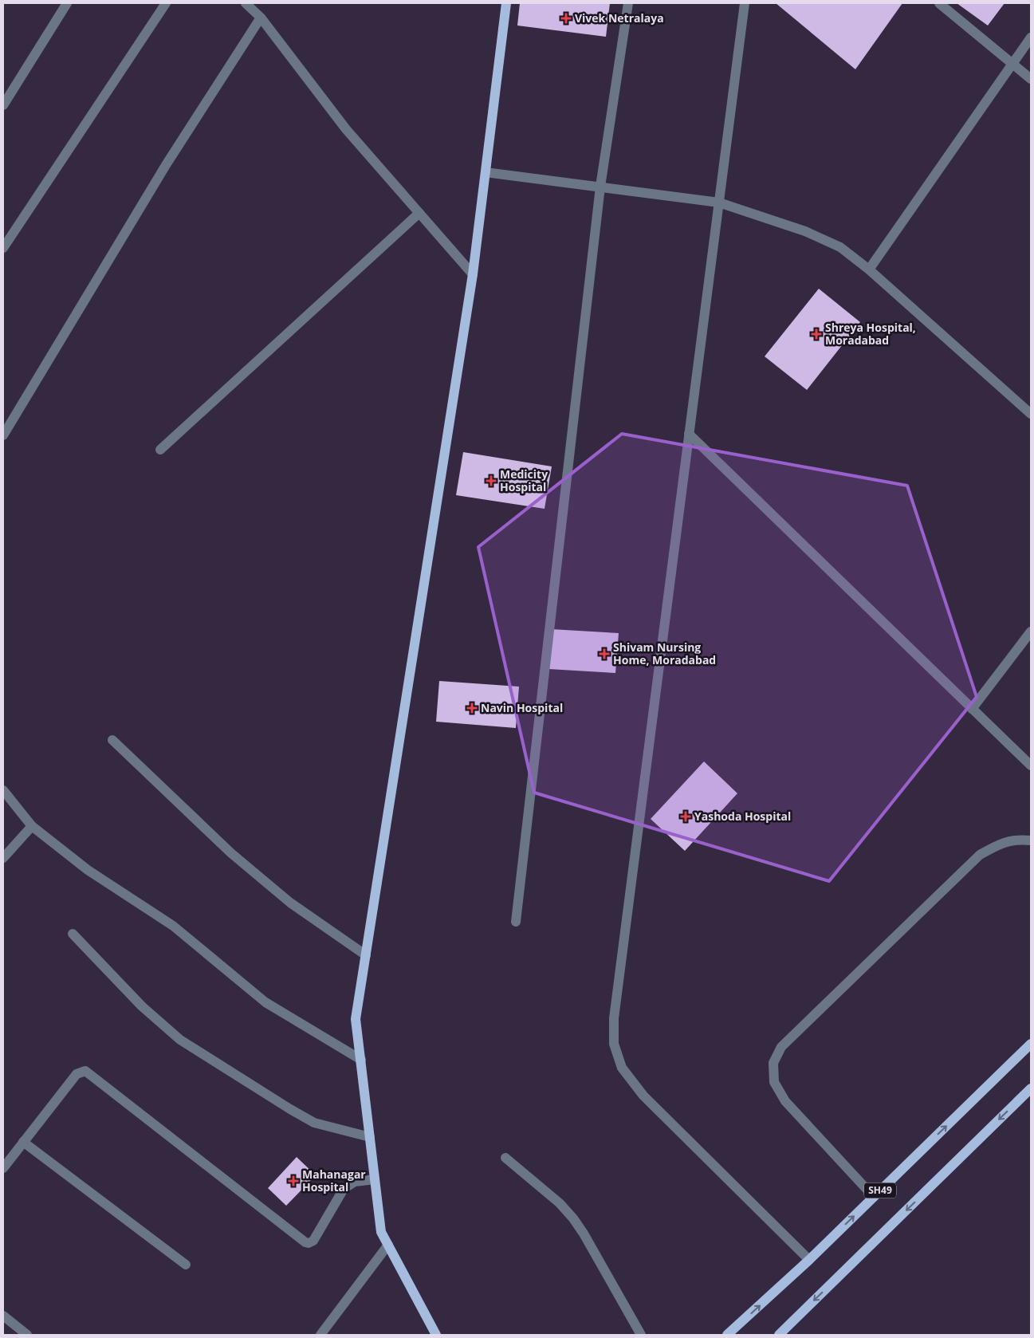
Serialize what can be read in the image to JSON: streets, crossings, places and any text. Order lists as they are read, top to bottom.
{
  "streets": {
    "main road": ["SH49"]
  },
  "places": {
    "health": [
      "Vivek Netralaya",
      "Shreya Hospital, Moradabad",
      "Medicity Hospital",
      "Shivam Nursing Home, Moradabad",
      "Navin Hospital",
      "Yashoda Hospital",
      "Mahanagar Hospital"
    ]
  }
}
